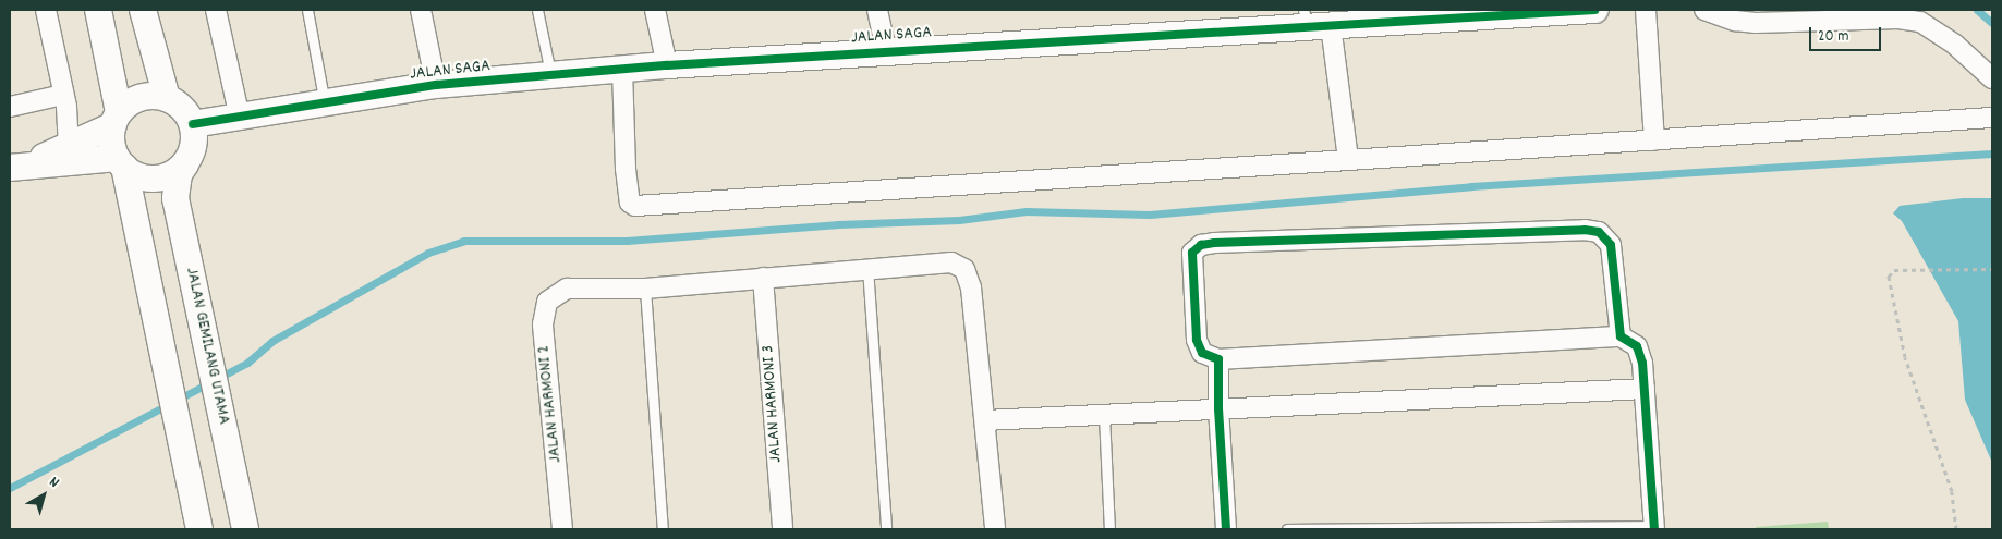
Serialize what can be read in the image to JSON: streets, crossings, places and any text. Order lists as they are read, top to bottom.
{
  "streets": {
    "street": [
      "JALAN SAGA",
      "JALAN GEMILANG UTAMA",
      "JALAN HARMONI 2",
      "JALAN HARMONI 3"
    ]
  },
  "crossings": [
    ["JALAN SAGA", "JALAN GEMILANG UTAMA"]
  ],
  "scale_bar": "20 m",
  "north": "top right"
}
